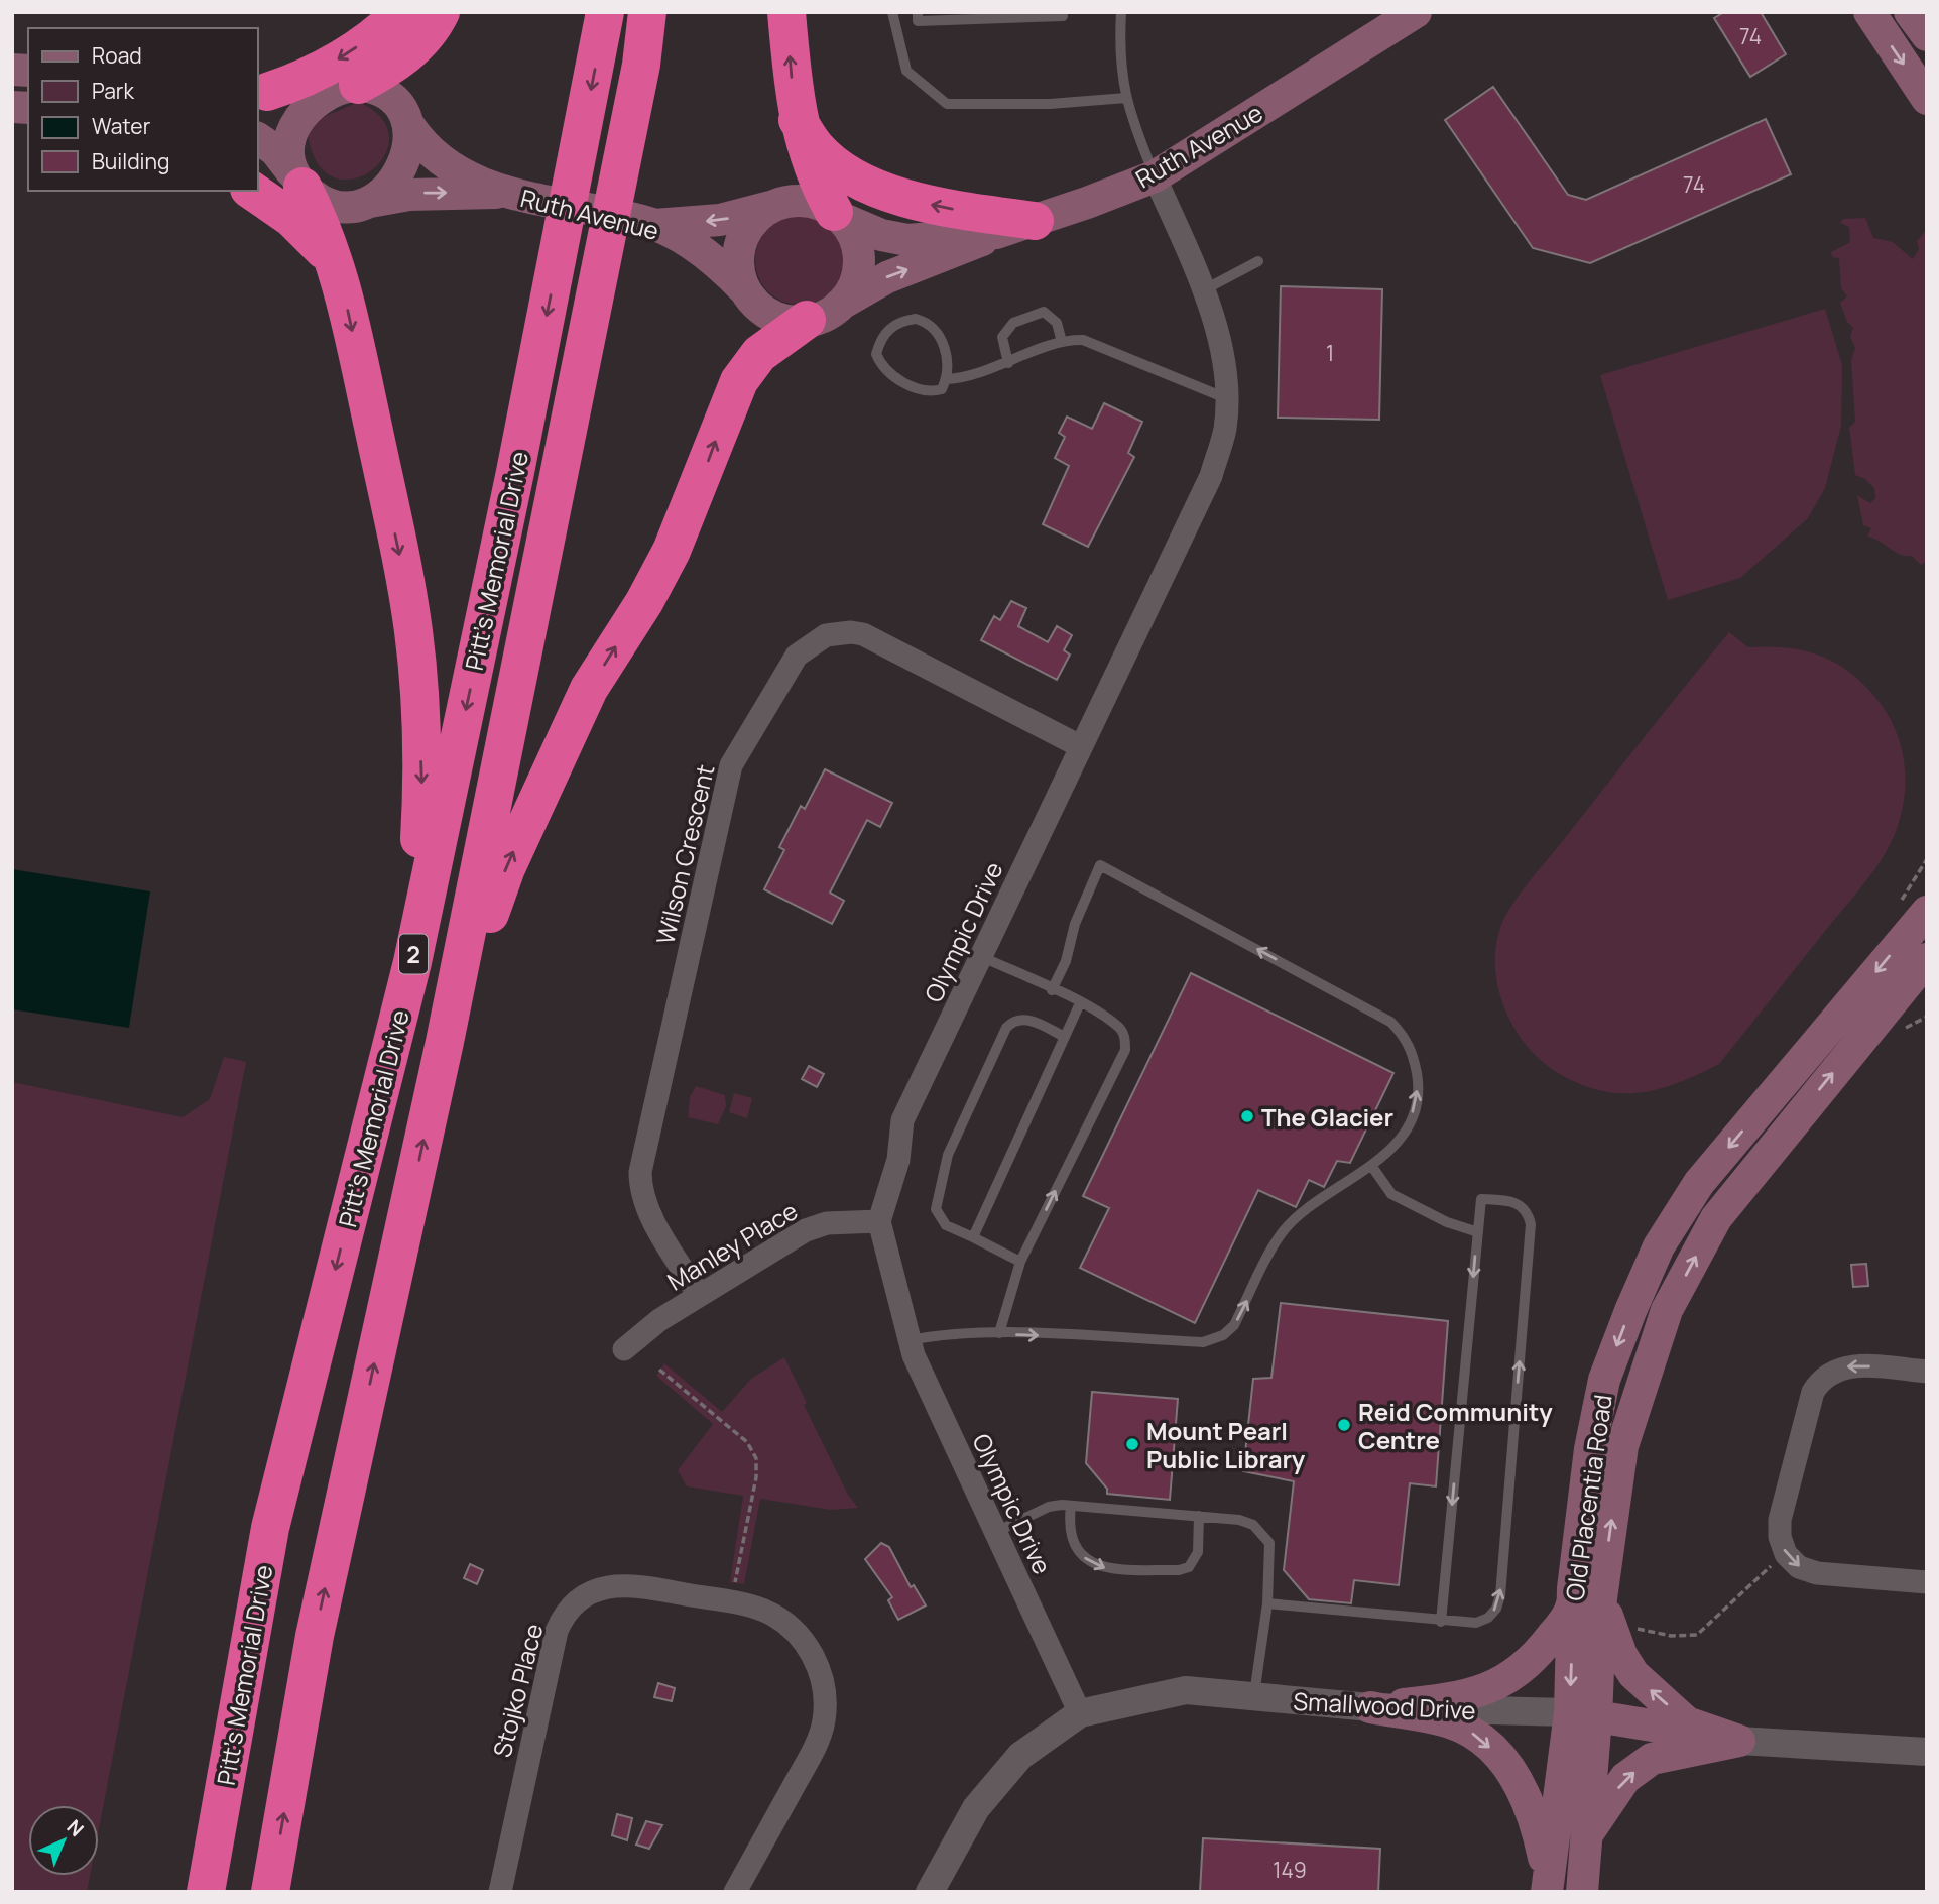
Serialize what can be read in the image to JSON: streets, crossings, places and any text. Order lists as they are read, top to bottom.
{
  "streets": {
    "highway": ["Pitt's Memorial Drive", "2"],
    "main road": ["Ruth Avenue", "Old Placentia Road", "Smallwood Drive"],
    "street": [
      "Wilson Crescent",
      "Olympic Drive",
      "Manley Place",
      "Stojko Place"
    ]
  },
  "crossings": [
    ["Ruth Avenue", "Olympic Drive"],
    ["Wilson Crescent", "Olympic Drive"],
    ["Wilson Crescent", "Manley Place"],
    ["Olympic Drive", "Manley Place"],
    ["Olympic Drive", "Smallwood Drive"],
    ["Old Placentia Road", "Smallwood Drive"]
  ],
  "places": ["The Glacier", "Reid Community Centre", "Mount Pearl Public Library"],
  "house_numbers": [
    "74",
    "74",
    "1",
    "149"
  ],
  "legend": [
    "Road",
    "Park",
    "Water",
    "Building"
  ],
  "north": "top right"
}
